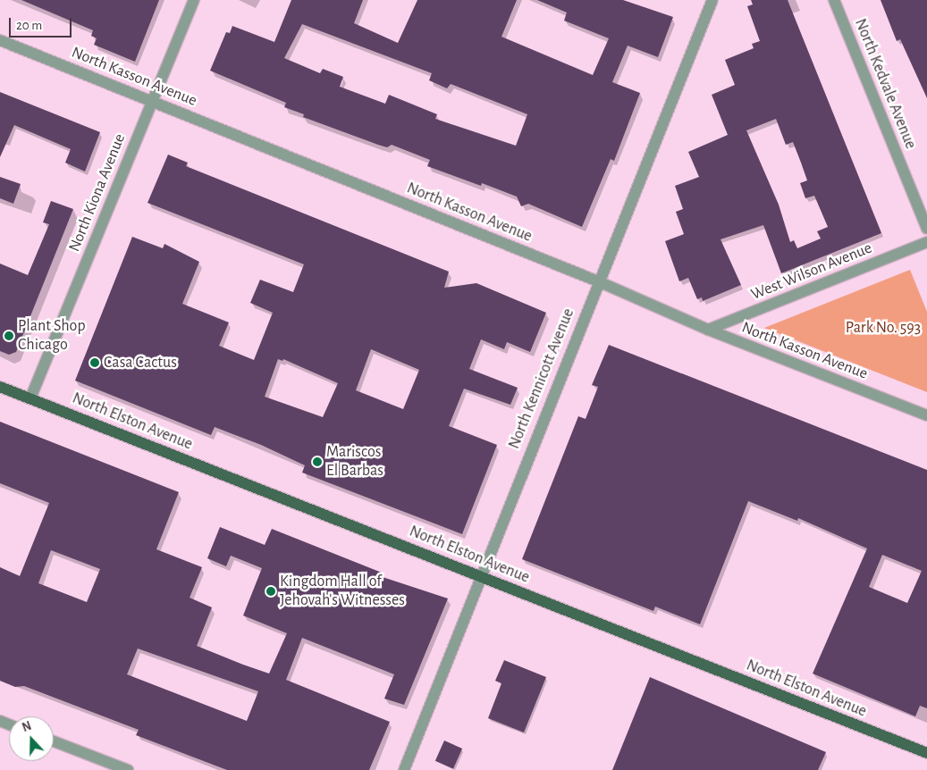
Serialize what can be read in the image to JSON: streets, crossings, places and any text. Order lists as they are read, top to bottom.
{
  "streets": {
    "main road": ["North Elston Avenue"],
    "street": [
      "North Kasson Avenue",
      "North Kedvale Avenue",
      "North Kiona Avenue",
      "West Wilson Avenue",
      "North Kennicott Avenue"
    ]
  },
  "crossings": [
    ["North Kasson Avenue", "North Kiona Avenue"],
    ["North Kasson Avenue", "West Wilson Avenue"],
    ["North Kasson Avenue", "North Kennicott Avenue"],
    ["North Kiona Avenue", "North Elston Avenue"],
    ["North Kennicott Avenue", "North Elston Avenue"]
  ],
  "parks": ["Park No. 593"],
  "places": [
    "Plant Shop Chicago",
    "Casa Cactus",
    "Mariscos El Barbas",
    "Kingdom Hall of Jehovah's Witnesses"
  ],
  "scale_bar": "20 m",
  "north": "top"
}
